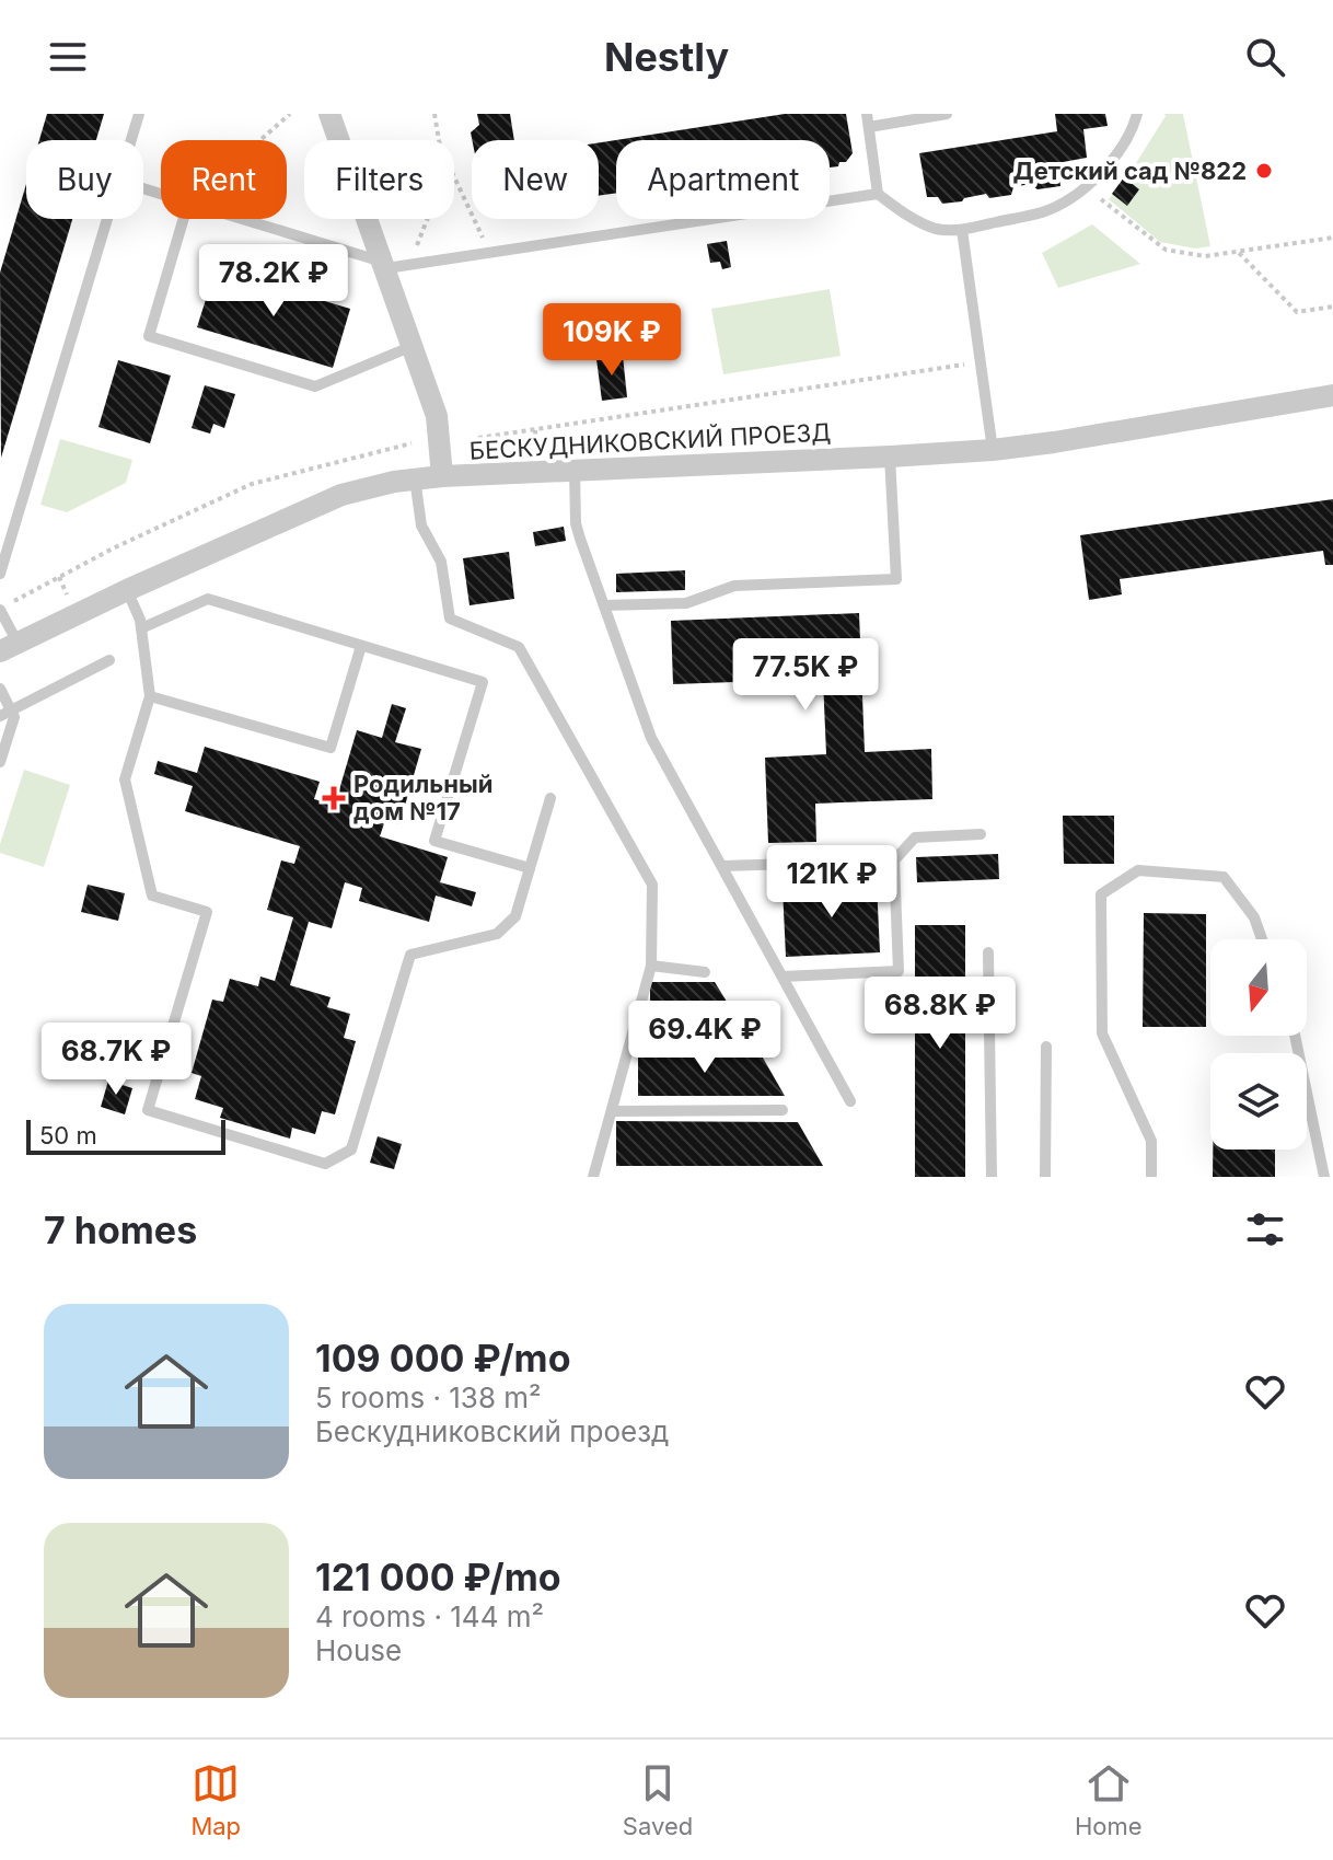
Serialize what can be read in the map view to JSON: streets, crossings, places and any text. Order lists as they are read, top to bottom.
{
  "streets": {
    "street": ["БЕСКУДНИКОВСКИЙ ПРОЕЗД"]
  },
  "places": {
    "other": ["Детский сад №822"],
    "health": ["Родильный дом №17"]
  },
  "scale_bar": "50 m",
  "north": "bottom",
  "page": {
    "header": "Nestly",
    "chip": [
      "Buy",
      "Rent",
      "Filters",
      "New",
      "Apartment"
    ],
    "price": [
      "78.2K ₽",
      "109K ₽",
      "77.5K ₽",
      "121K ₽",
      "68.8K ₽",
      "69.4K ₽",
      "68.7K ₽"
    ],
    "scale": "50 m",
    "heading": "7 homes",
    "list": [
      {
        "name": "109 000 ₽/mo",
        "note": "5 rooms · 138 m² · Бескудниковский проезд"
      },
      {
        "name": "121 000 ₽/mo",
        "note": "4 rooms · 144 m² · House"
      }
    ],
    "tabs": ["Map", "Saved", "Home"]
  }
}
